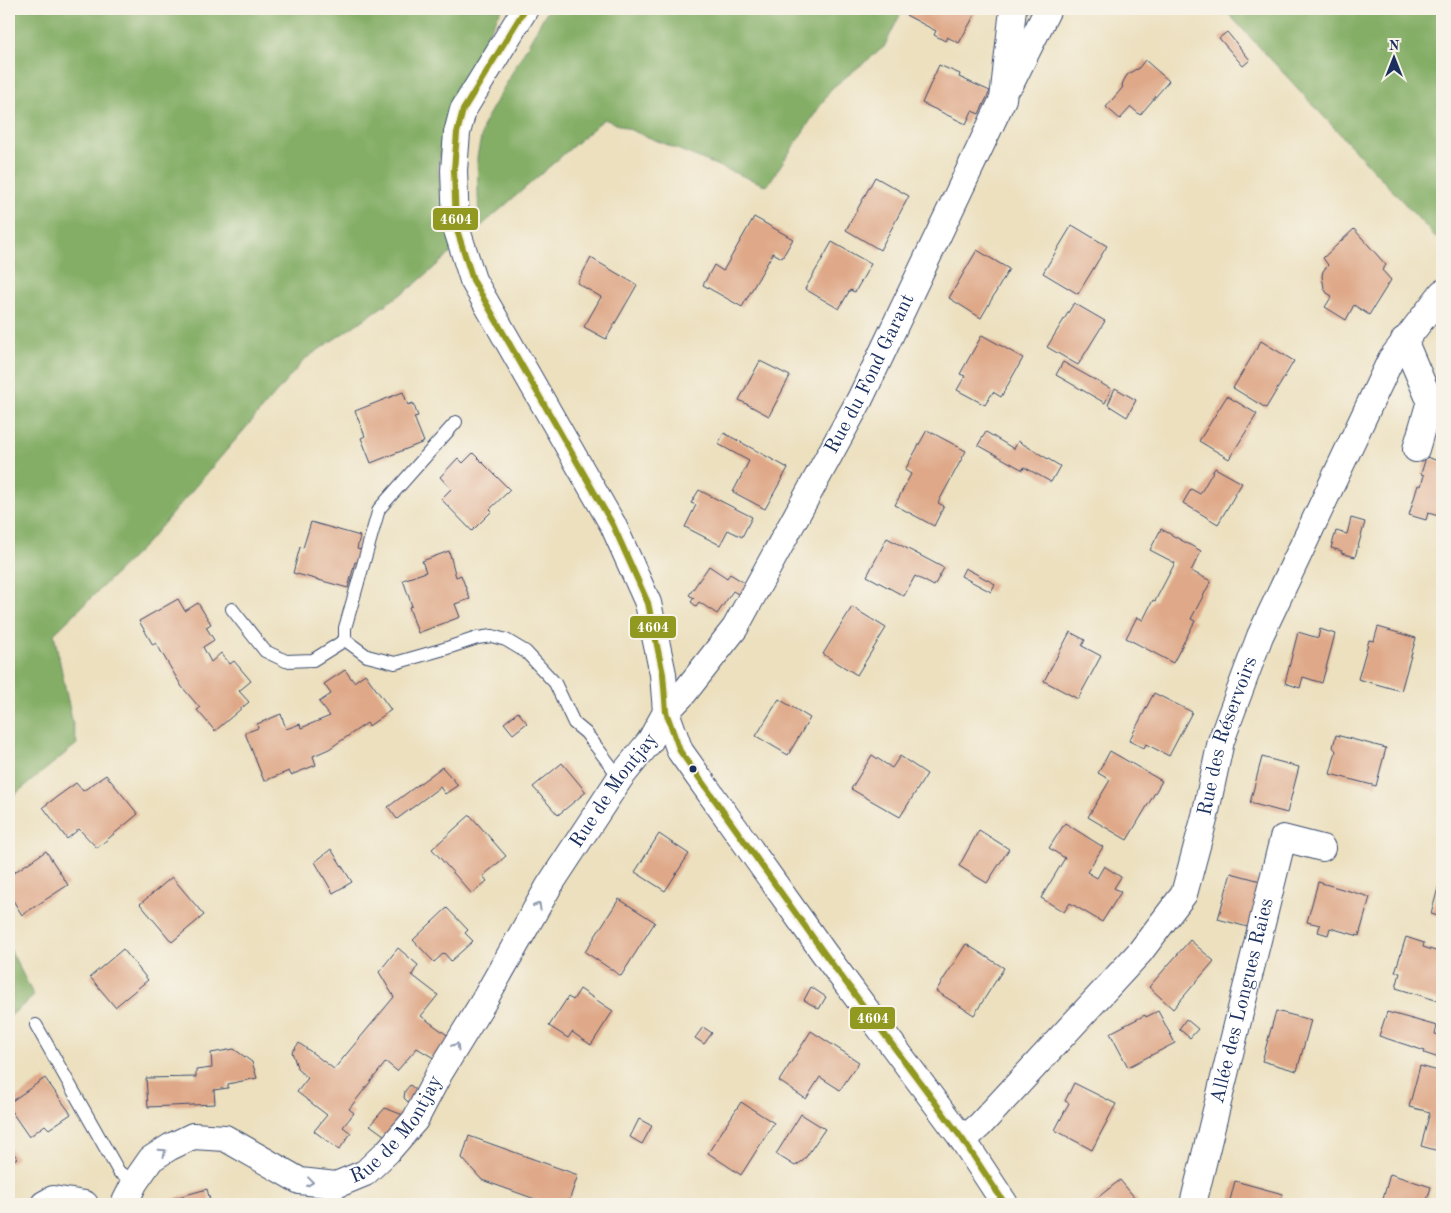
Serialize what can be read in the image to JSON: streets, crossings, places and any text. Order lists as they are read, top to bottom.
{
  "streets": {
    "street": [
      "Rue du Fond Garant",
      "Rue des Réservoirs",
      "Rue de Montjay",
      "Allée des Longues Raies"
    ]
  },
  "crossings": [
    ["Rue du Fond Garant", "Rue de Montjay"]
  ],
  "one_way": ["Rue de Montjay"],
  "lines": ["transit line 4604"],
  "north": "top"
}
